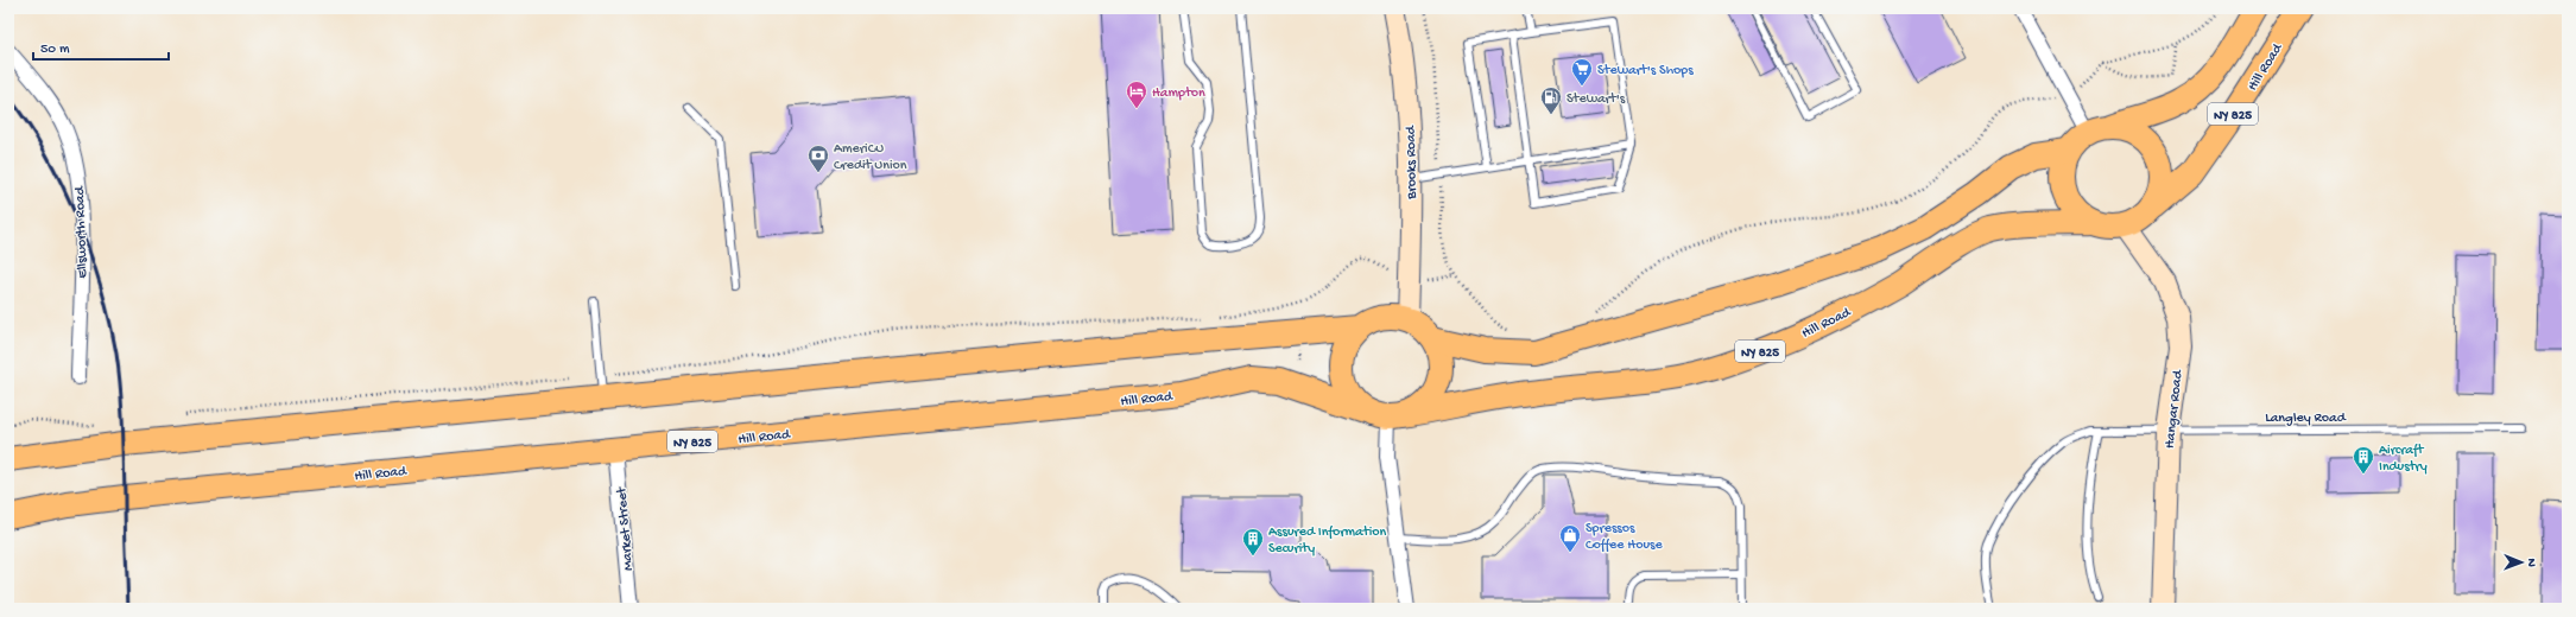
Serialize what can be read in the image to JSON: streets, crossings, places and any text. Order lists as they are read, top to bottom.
{
  "streets": {
    "main road": ["Hill Road", "NY 825"],
    "street": [
      "Brooks Road",
      "Ellsworth Road",
      "Hangar Road",
      "Market Street"
    ],
    "lane": ["Langley Road"]
  },
  "crossings": [
    ["Hill Road", "NY 825"],
    ["Hill Road", "Brooks Road"],
    ["Hill Road", "Hangar Road"],
    ["Hill Road", "Market Street"],
    ["NY 825", "Hangar Road"],
    ["Hangar Road", "Langley Road"]
  ],
  "places": {
    "supermarket": ["Stewart's Shops"],
    "hotel": ["Hampton"],
    "fuel station": ["Stewart's"],
    "bank": ["AmeriCU Credit Union"],
    "building": ["Aircraft Industry", "Assured Information Security"],
    "shop": ["Spressos Coffee House"]
  },
  "scale_bar": "50 m",
  "north": "right"
}
